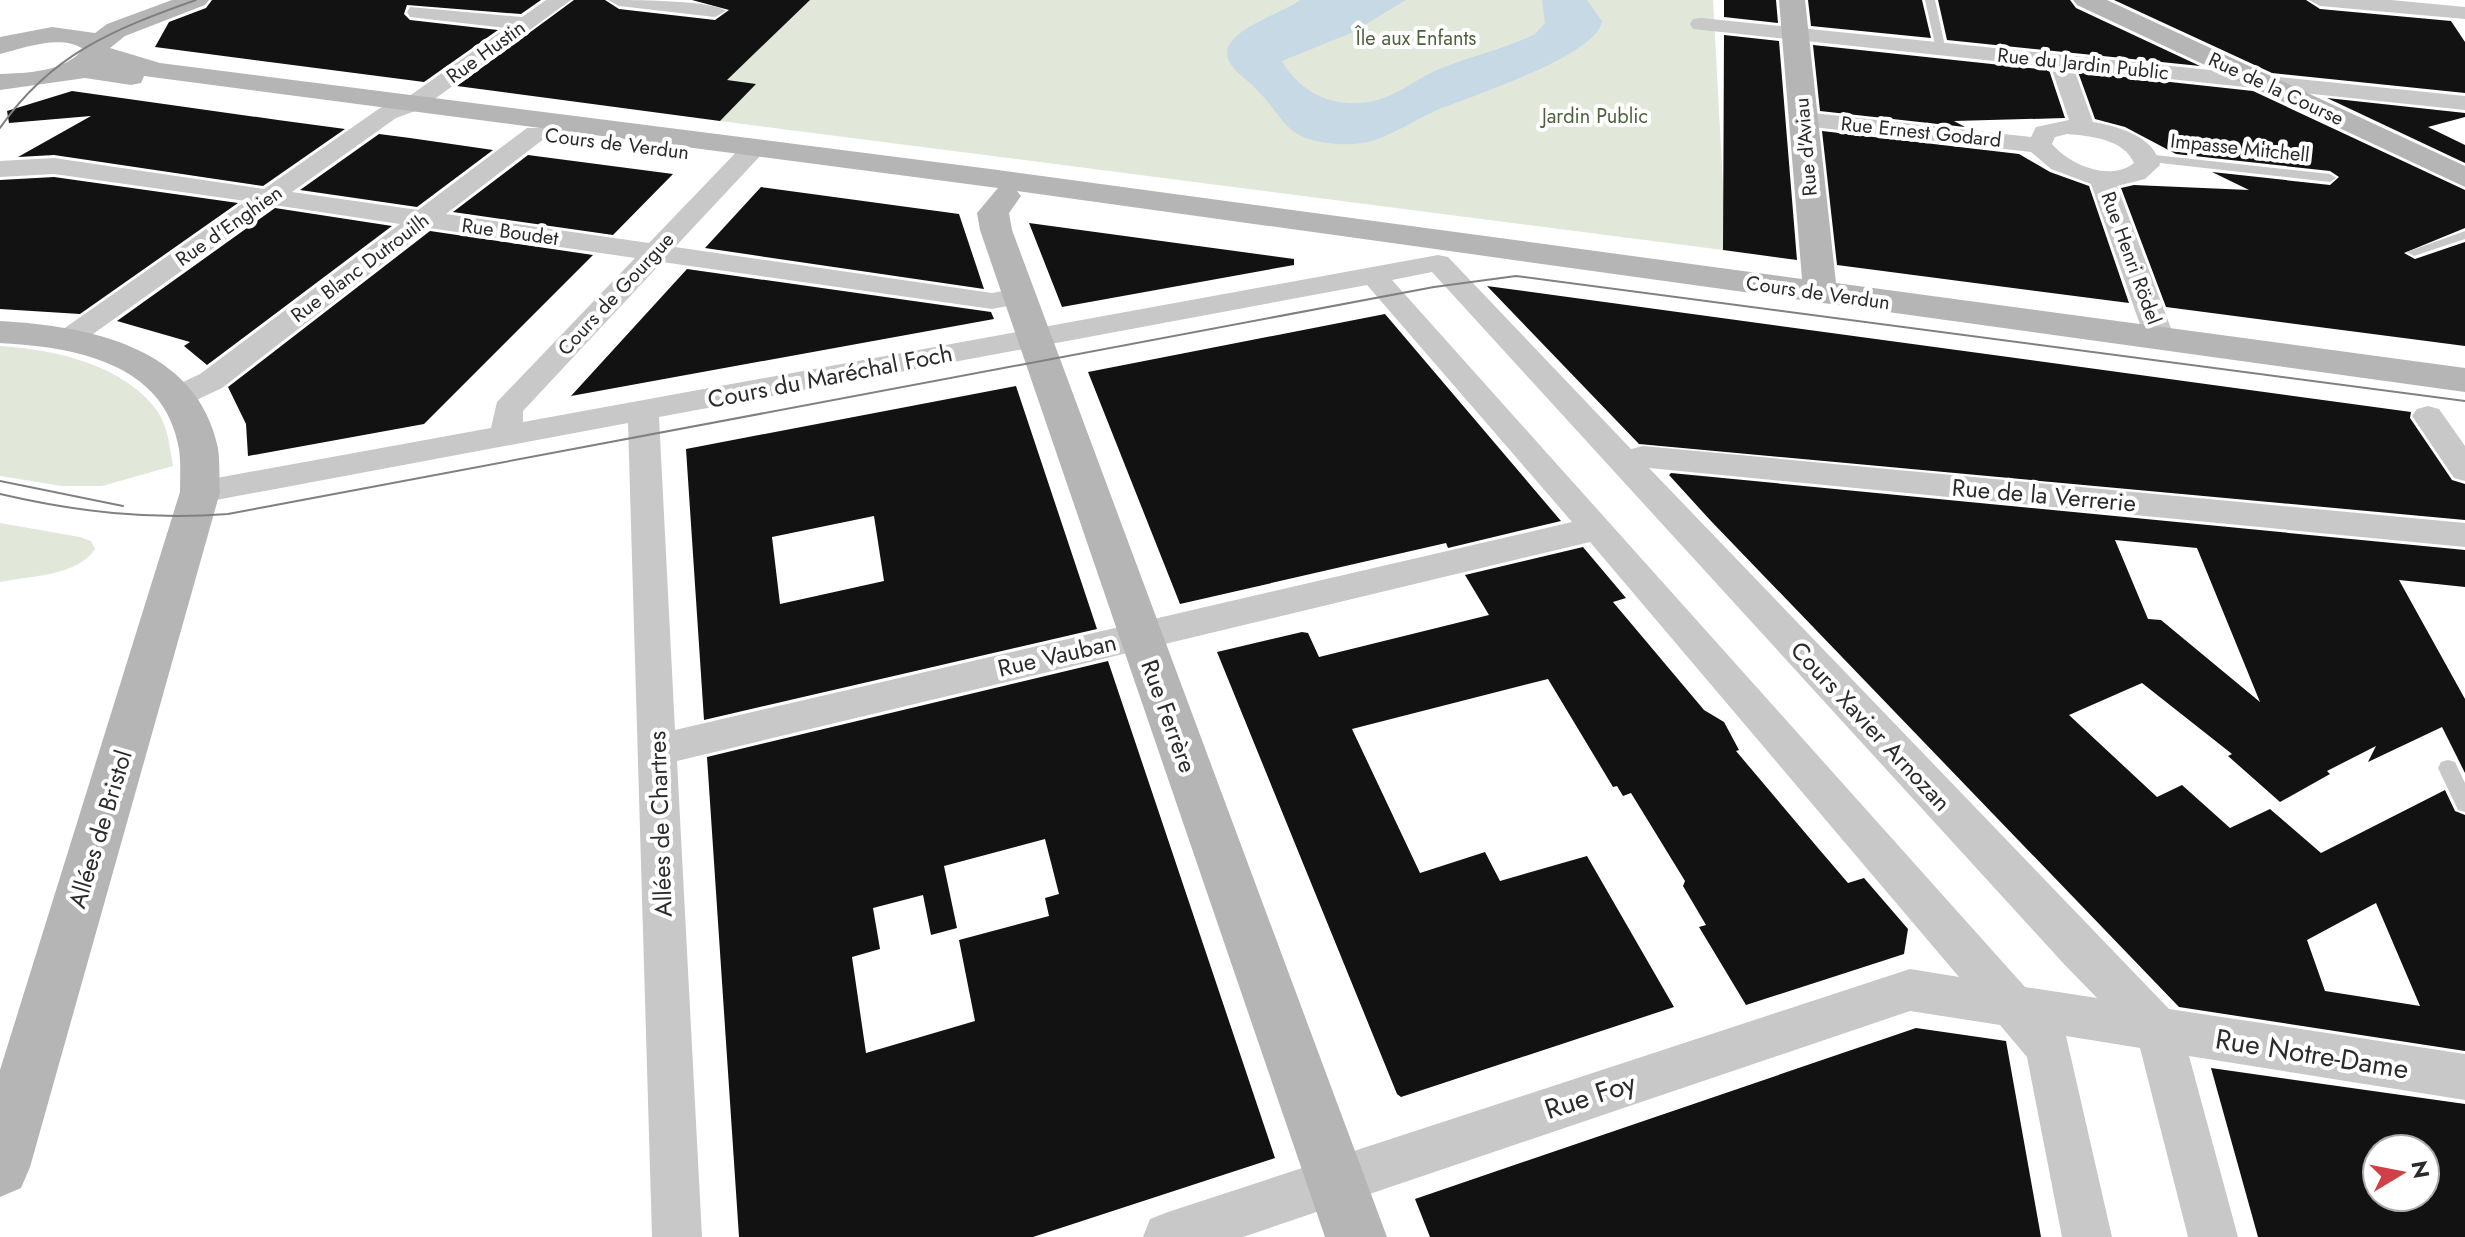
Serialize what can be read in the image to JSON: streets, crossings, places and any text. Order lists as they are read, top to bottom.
{
  "streets": {
    "main road": [
      "Rue de la Course",
      "Cours de Verdun",
      "Rue d'Aviau",
      "Rue Ferrère",
      "Allées de Bristol"
    ],
    "street": [
      "Rue Hustin",
      "Rue du Jardin Public",
      "Rue Ernest Godard",
      "Rue d'Enghien",
      "Rue Boudet",
      "Rue Henri Rödel",
      "Rue Blanc Dutrouilh",
      "Cours de Gourgue",
      "Cours du Maréchal Foch",
      "Rue de la Verrerie",
      "Rue Vauban",
      "Cours Xavier Arnozan",
      "Allées de Chartres",
      "Rue Notre-Dame",
      "Rue Foy"
    ],
    "lane": ["Impasse Mitchell"]
  },
  "crossings": [
    ["Rue Hustin", "Cours de Verdun"],
    ["Rue Hustin", "Rue d'Enghien"],
    ["Rue du Jardin Public", "Rue de la Course"],
    ["Rue du Jardin Public", "Rue d'Aviau"],
    ["Rue Ernest Godard", "Rue d'Aviau"],
    ["Cours de Verdun", "Rue d'Aviau"],
    ["Cours de Verdun", "Rue d'Enghien"],
    ["Cours de Verdun", "Rue Henri Rödel"],
    ["Cours de Verdun", "Rue Blanc Dutrouilh"],
    ["Cours de Verdun", "Cours de Gourgue"],
    ["Cours de Verdun", "Cours du Maréchal Foch"],
    ["Cours de Verdun", "Rue Ferrère"],
    ["Cours de Verdun", "Cours Xavier Arnozan"],
    ["Rue d'Enghien", "Rue Boudet"],
    ["Rue Boudet", "Rue Blanc Dutrouilh"],
    ["Rue Boudet", "Cours de Gourgue"],
    ["Rue Boudet", "Rue Ferrère"],
    ["Rue Blanc Dutrouilh", "Allées de Bristol"],
    ["Cours de Gourgue", "Cours du Maréchal Foch"],
    ["Cours du Maréchal Foch", "Rue Ferrère"],
    ["Cours du Maréchal Foch", "Cours Xavier Arnozan"],
    ["Cours du Maréchal Foch", "Allées de Chartres"],
    ["Cours du Maréchal Foch", "Allées de Bristol"],
    ["Rue de la Verrerie", "Cours Xavier Arnozan"],
    ["Rue Vauban", "Rue Ferrère"],
    ["Rue Vauban", "Allées de Chartres"],
    ["Rue Ferrère", "Rue Foy"],
    ["Cours Xavier Arnozan", "Rue Notre-Dame"],
    ["Cours Xavier Arnozan", "Rue Foy"],
    ["Rue Notre-Dame", "Rue Foy"]
  ],
  "parks": ["Île aux Enfants", "Jardin Public"],
  "north": "right"
}
